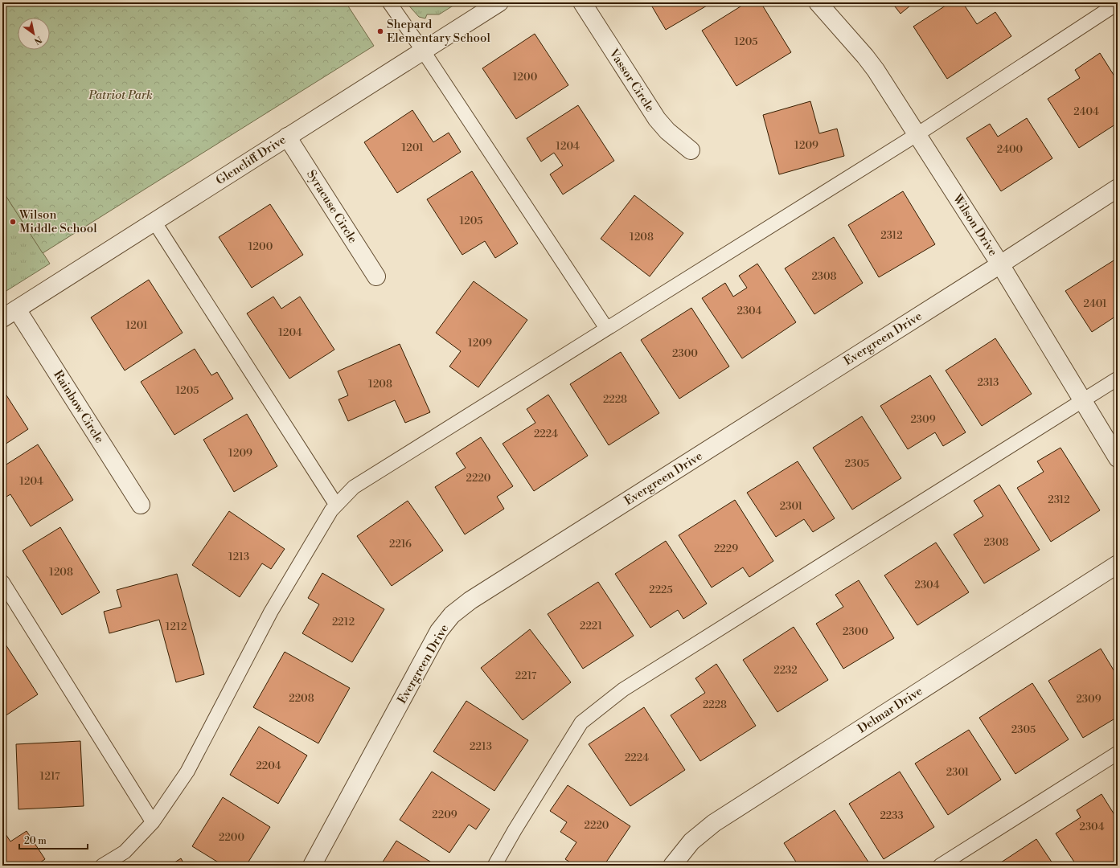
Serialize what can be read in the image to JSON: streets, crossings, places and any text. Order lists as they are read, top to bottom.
{
  "streets": {
    "street": [
      "Vassor Circle",
      "Glencliff Drive",
      "Syracuse Circle",
      "Wilson Drive",
      "Evergreen Drive",
      "Rainbow Circle",
      "Delmar Drive"
    ]
  },
  "crossings": [
    ["Glencliff Drive", "Syracuse Circle"],
    ["Glencliff Drive", "Rainbow Circle"],
    ["Wilson Drive", "Evergreen Drive"]
  ],
  "parks": ["Patriot Park"],
  "places": ["Shepard Elementary School", "Wilson Middle School"],
  "house_numbers": [
    "1205",
    "1200",
    "2404",
    "1209",
    "1204",
    "1201",
    "2400",
    "1205",
    "2312",
    "1208",
    "1200",
    "2308",
    "2401",
    "2304",
    "1201",
    "1204",
    "1209",
    "2300",
    "2313",
    "1208",
    "1205",
    "2228",
    "2309",
    "2224",
    "1209",
    "2305",
    "2220",
    "1204",
    "2312",
    "2301",
    "2308",
    "2216",
    "2229",
    "1213",
    "1208",
    "2304",
    "2225",
    "2212",
    "2221",
    "1212",
    "2300",
    "2232",
    "2217",
    "2208",
    "2309",
    "2228",
    "2305",
    "2213",
    "2224",
    "2204",
    "2301",
    "1217",
    "2209",
    "2233",
    "2220",
    "2304",
    "2200"
  ],
  "scale_bar": "20 m",
  "north": "bottom right"
}
